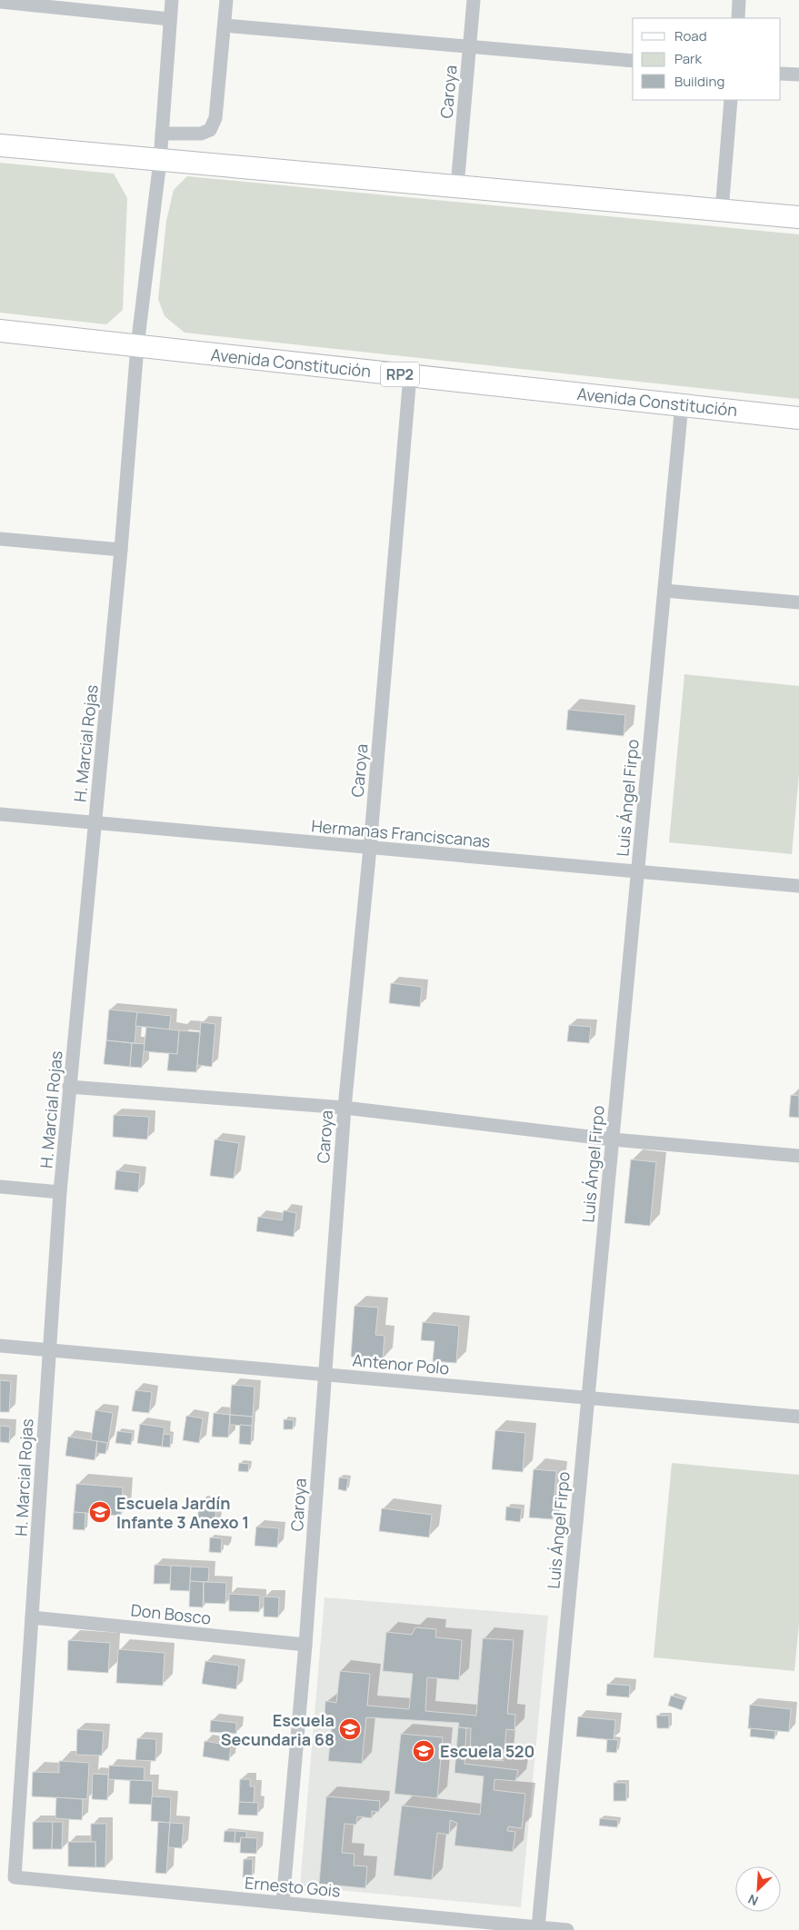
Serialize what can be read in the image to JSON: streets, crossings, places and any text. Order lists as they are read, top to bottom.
{
  "streets": {
    "main road": ["Avenida Constitución", "RP2"],
    "street": [
      "Caroya",
      "H. Marcial Rojas",
      "Luis Ángel Firpo",
      "Hermanas Franciscanas",
      "Antenor Polo",
      "Don Bosco",
      "Ernesto Gois"
    ]
  },
  "crossings": [
    ["Caroya", "Avenida Constitución"],
    ["Caroya", "Hermanas Franciscanas"],
    ["Caroya", "Antenor Polo"],
    ["Caroya", "Don Bosco"],
    ["Caroya", "Ernesto Gois"],
    ["Avenida Constitución", "H. Marcial Rojas"],
    ["Avenida Constitución", "Luis Ángel Firpo"],
    ["H. Marcial Rojas", "Hermanas Franciscanas"],
    ["H. Marcial Rojas", "Antenor Polo"],
    ["H. Marcial Rojas", "Don Bosco"],
    ["H. Marcial Rojas", "Ernesto Gois"],
    ["Luis Ángel Firpo", "Hermanas Franciscanas"],
    ["Luis Ángel Firpo", "Antenor Polo"],
    ["Luis Ángel Firpo", "Ernesto Gois"]
  ],
  "places": {
    "school or university": ["Escuela Jardín Infante 3 Anexo 1", "Escuela Secundaria 68", "Escuela 520"]
  },
  "legend": ["Road", "Park", "Building"],
  "north": "bottom left"
}
